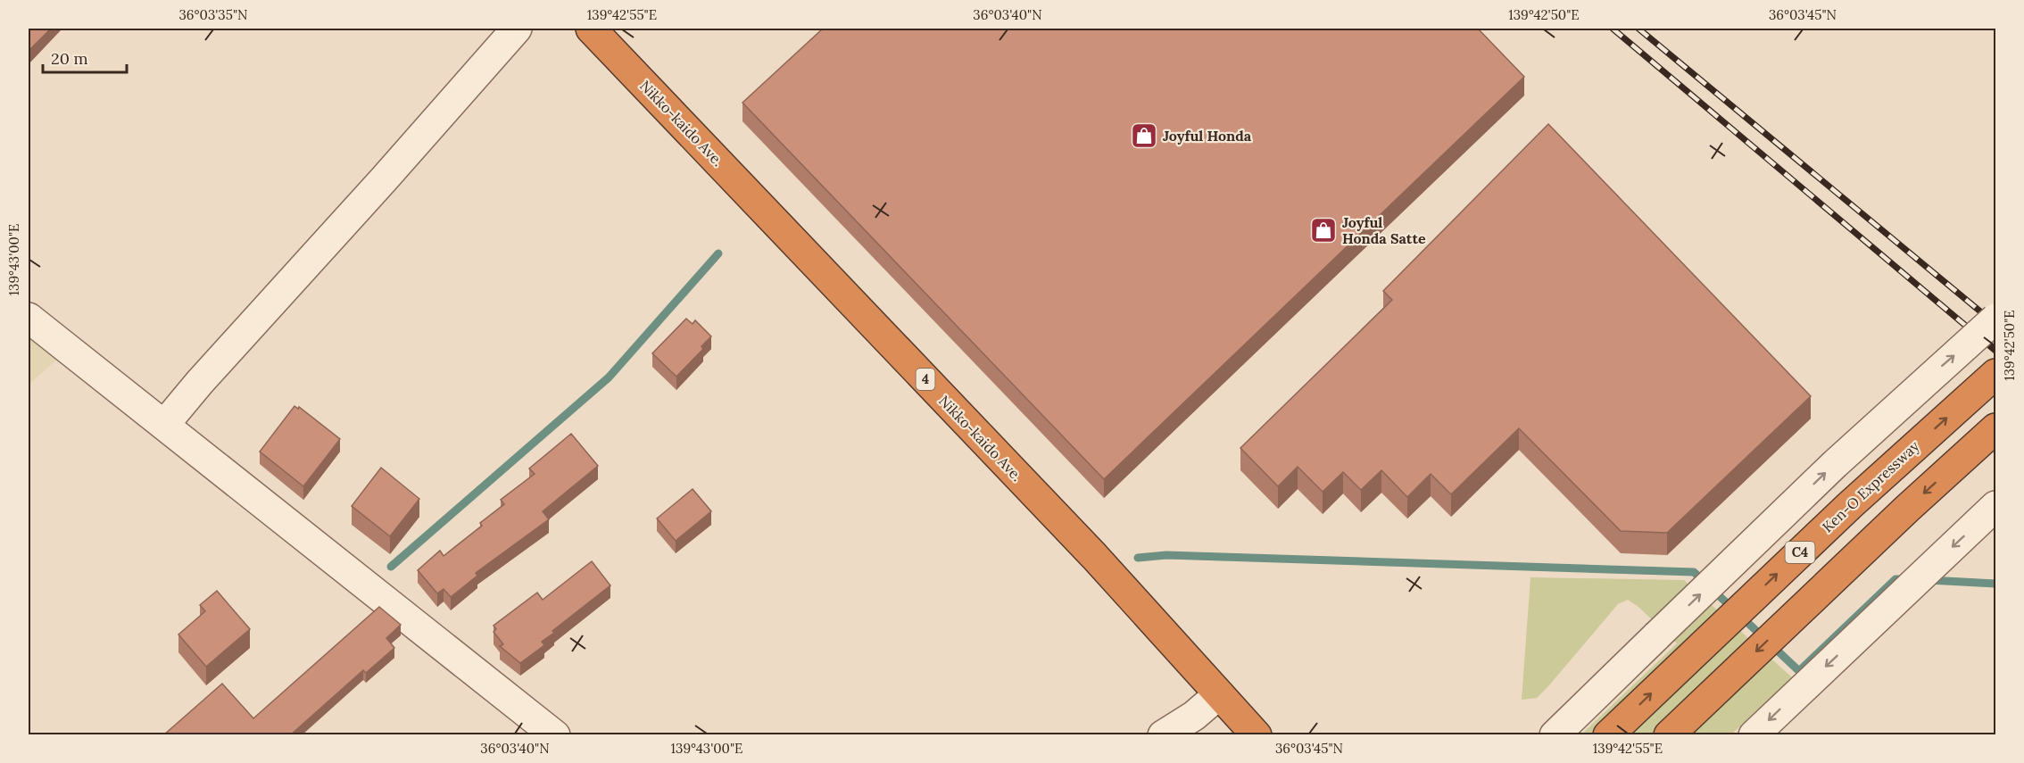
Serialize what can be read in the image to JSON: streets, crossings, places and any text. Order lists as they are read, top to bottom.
{
  "streets": {
    "highway": [
      "Nikko-kaido Ave.",
      "4",
      "Ken-O Expressway",
      "C4"
    ]
  },
  "places": {
    "shop": ["Joyful Honda", "Joyful Honda Satte"]
  },
  "scale_bar": "20 m",
  "coordinates": [
    "36°03'35\"N",
    "139°42'55\"E",
    "36°03'40\"N",
    "139°42'50\"E",
    "36°03'45\"N",
    "139°43'00\"E"
  ]
}
